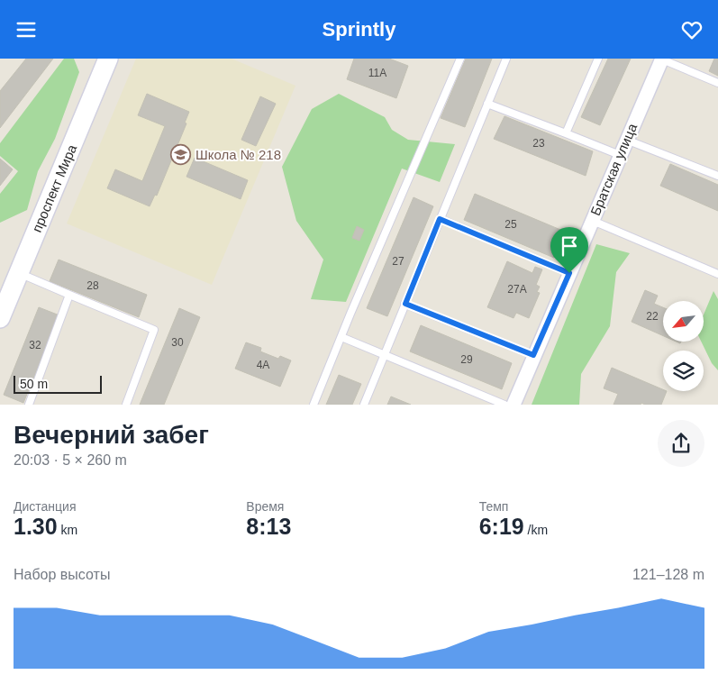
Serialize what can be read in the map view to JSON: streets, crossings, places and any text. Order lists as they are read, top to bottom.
{
  "streets": {
    "main road": ["проспект Мира"],
    "street": ["Братская улица"]
  },
  "places": {
    "school or university": ["Школа № 218"]
  },
  "house_numbers": [
    "11А",
    "23",
    "25",
    "27",
    "28",
    "27А",
    "22",
    "30",
    "32",
    "29",
    "4А"
  ],
  "scale_bar": "50 m",
  "north": "bottom left",
  "page": {
    "header": "Sprintly",
    "scale": "50 m",
    "heading": ["Вечерний забег", "20:03 · 5 × 260 m"],
    "stats": [
      ["Дистанция", "1.30 km"],
      ["Время", "8:13"],
      ["Темп", "6:19 /km"]
    ],
    "chart": ["Набор высоты", "121–128 m"]
  }
}
